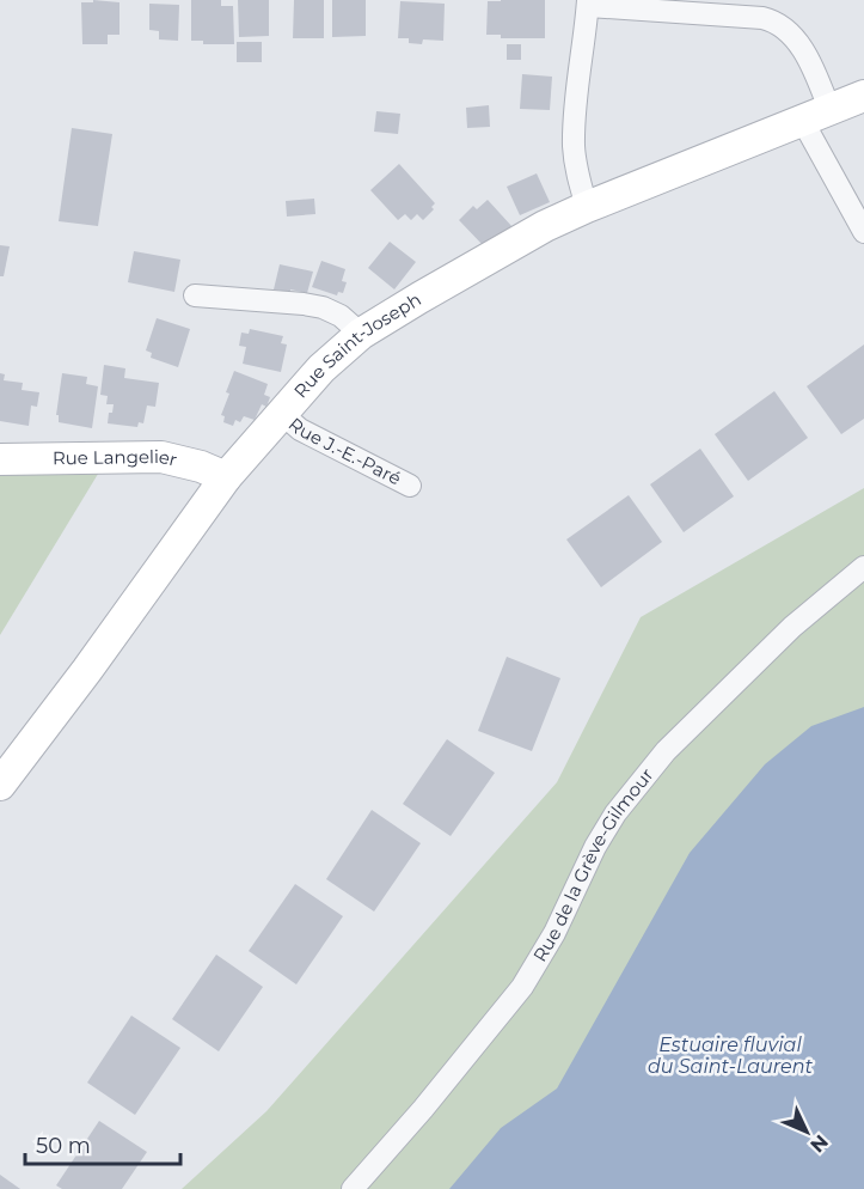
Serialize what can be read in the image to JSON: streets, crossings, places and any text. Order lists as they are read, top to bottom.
{
  "streets": {
    "street": [
      "Rue Saint-Joseph",
      "Rue J.-E.-Paré",
      "Rue Langelier",
      "Rue de la Grève-Gilmour"
    ]
  },
  "crossings": [
    ["Rue Saint-Joseph", "Rue J.-E.-Paré"],
    ["Rue Saint-Joseph", "Rue Langelier"]
  ],
  "water": ["Estuaire fluvial du Saint-Laurent"],
  "scale_bar": "50 m",
  "north": "bottom right"
}
